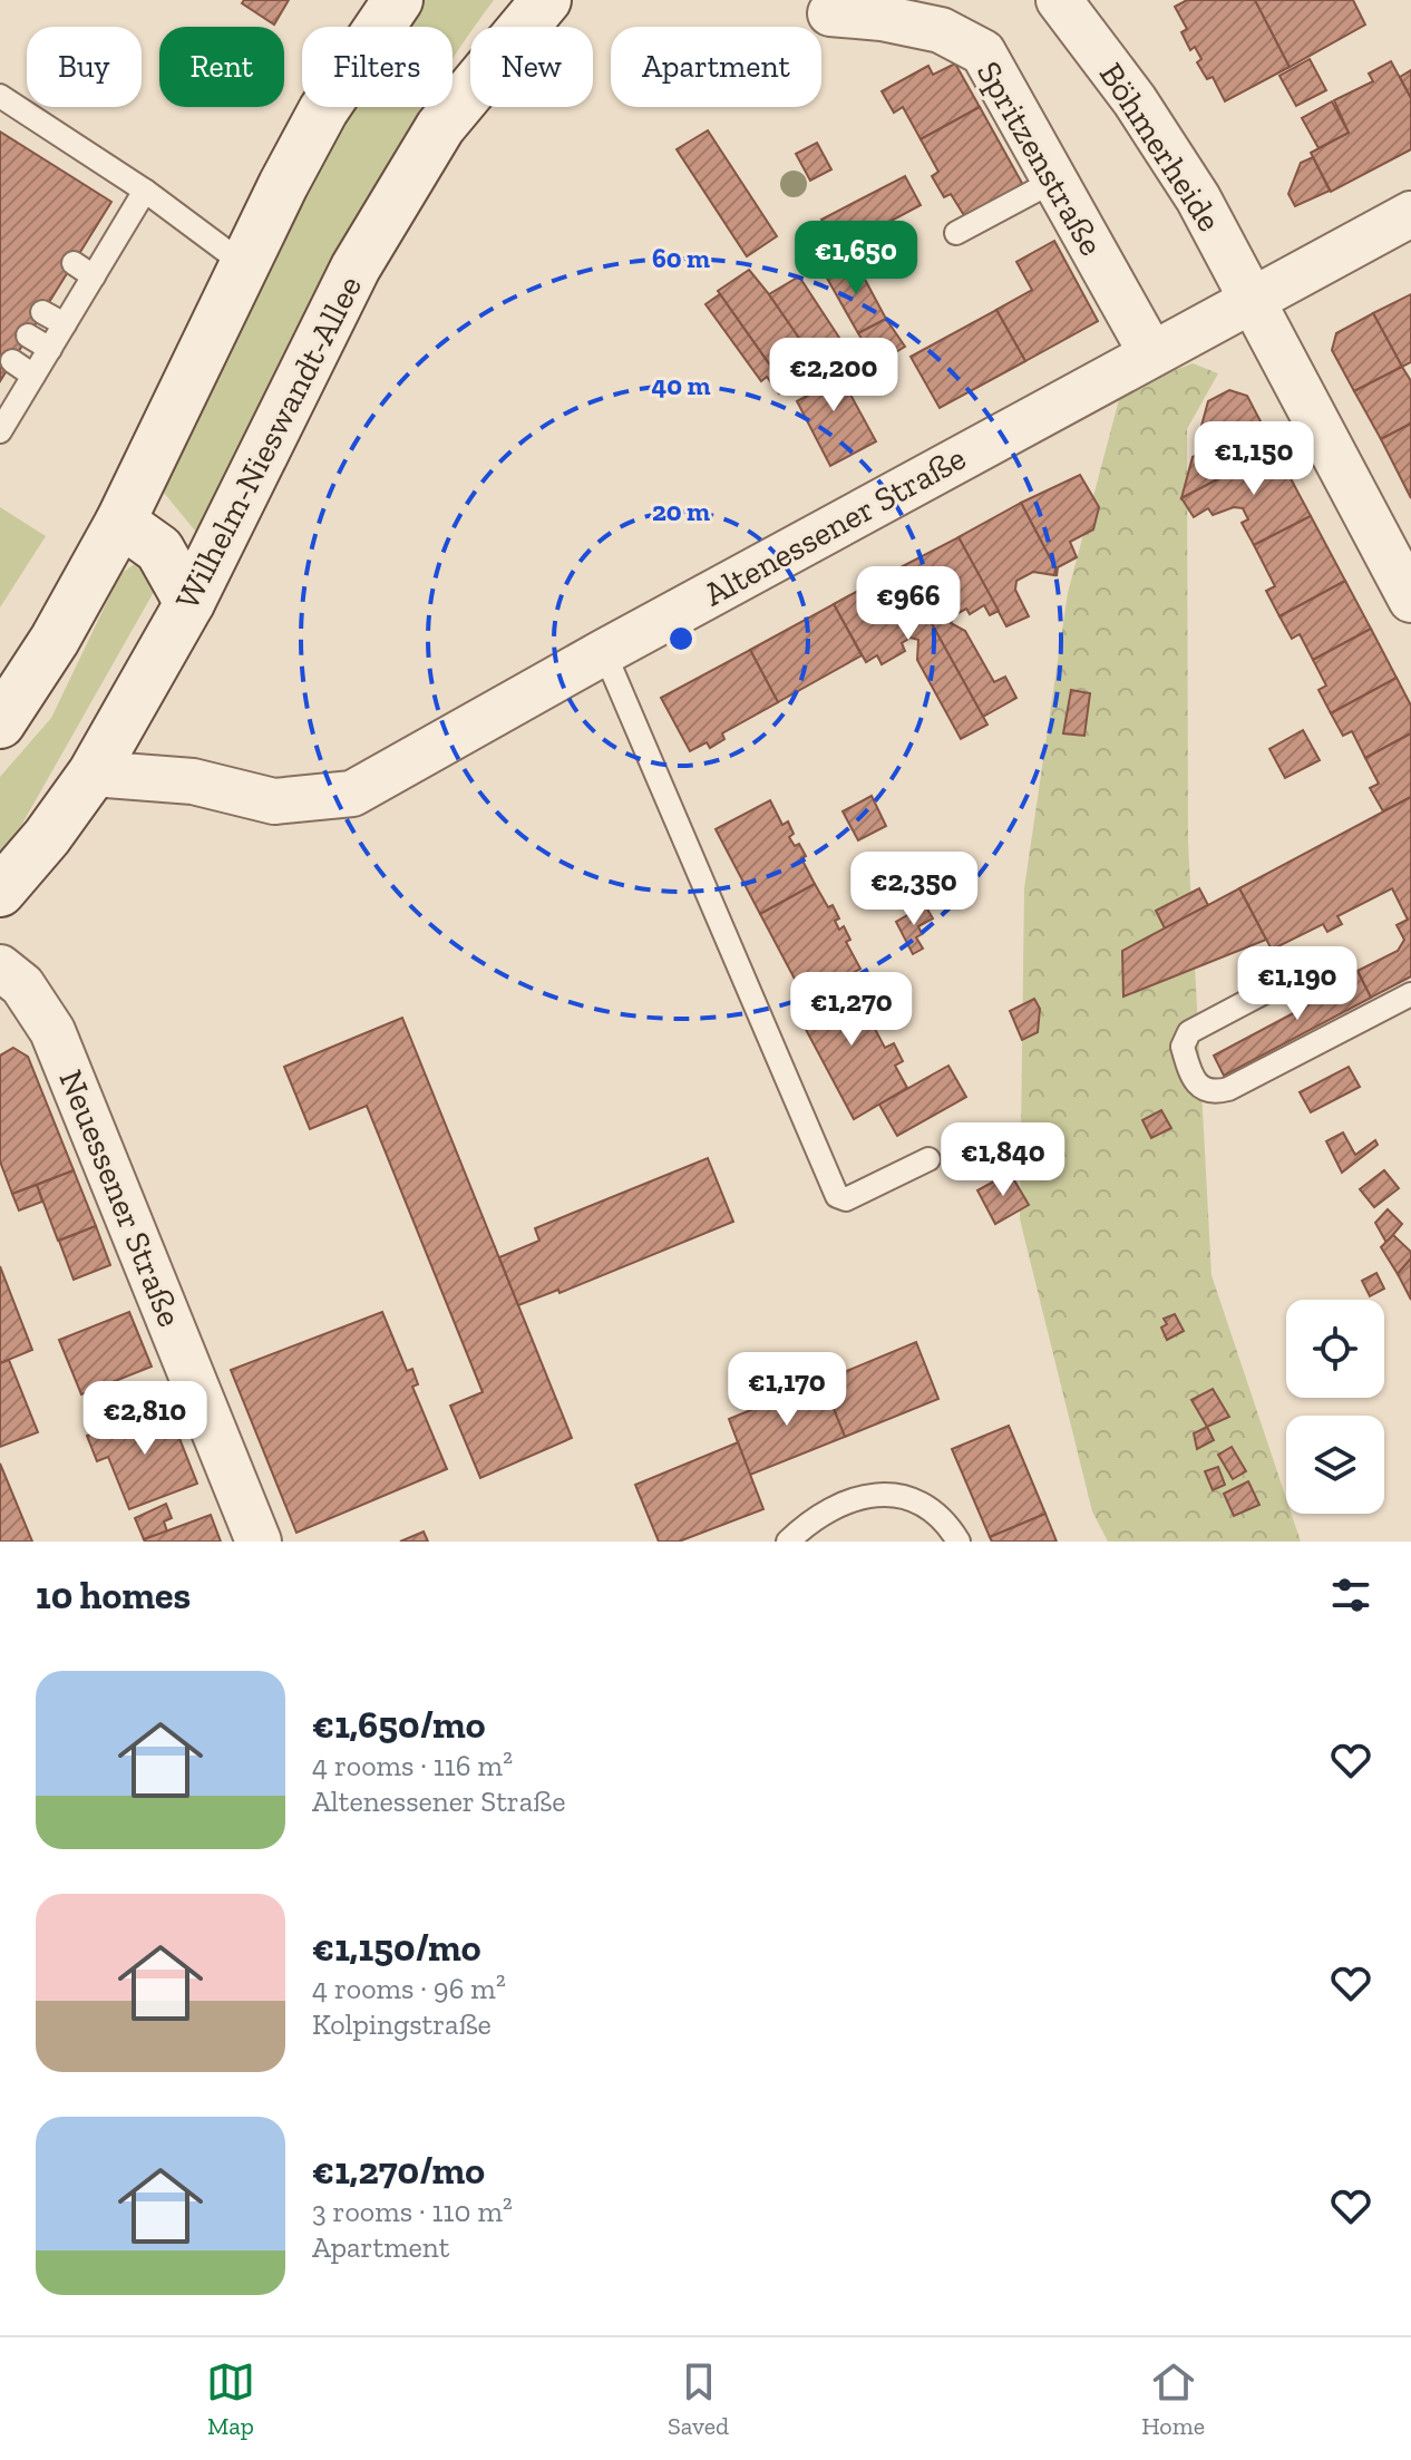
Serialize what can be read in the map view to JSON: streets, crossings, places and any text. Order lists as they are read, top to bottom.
{
  "streets": {
    "main road": ["Wilhelm-Nieswandt-Allee"],
    "street": [
      "Böhmerheide",
      "Spritzenstraße",
      "Altenessener Straße",
      "Neuessener Straße"
    ]
  },
  "crossings": [
    ["Böhmerheide", "Altenessener Straße"],
    ["Spritzenstraße", "Altenessener Straße"],
    ["Wilhelm-Nieswandt-Allee", "Altenessener Straße"]
  ],
  "page": {
    "chip": [
      "Buy",
      "Rent",
      "Filters",
      "New",
      "Apartment"
    ],
    "price": [
      "€1,650",
      "€2,200",
      "€1,150",
      "€966",
      "€2,350",
      "€1,190",
      "€1,270",
      "€1,840",
      "€1,170",
      "€2,810"
    ],
    "heading": "10 homes",
    "list": [
      {
        "name": "€1,650/mo",
        "note": "4 rooms · 116 m² · Altenessener Straße"
      },
      {
        "name": "€1,150/mo",
        "note": "4 rooms · 96 m² · Kolpingstraße"
      },
      {
        "name": "€1,270/mo",
        "note": "3 rooms · 110 m² · Apartment"
      }
    ],
    "tabs": ["Map", "Saved", "Home"]
  },
  "rings": ["60 m", "40 m", "20 m"]
}
